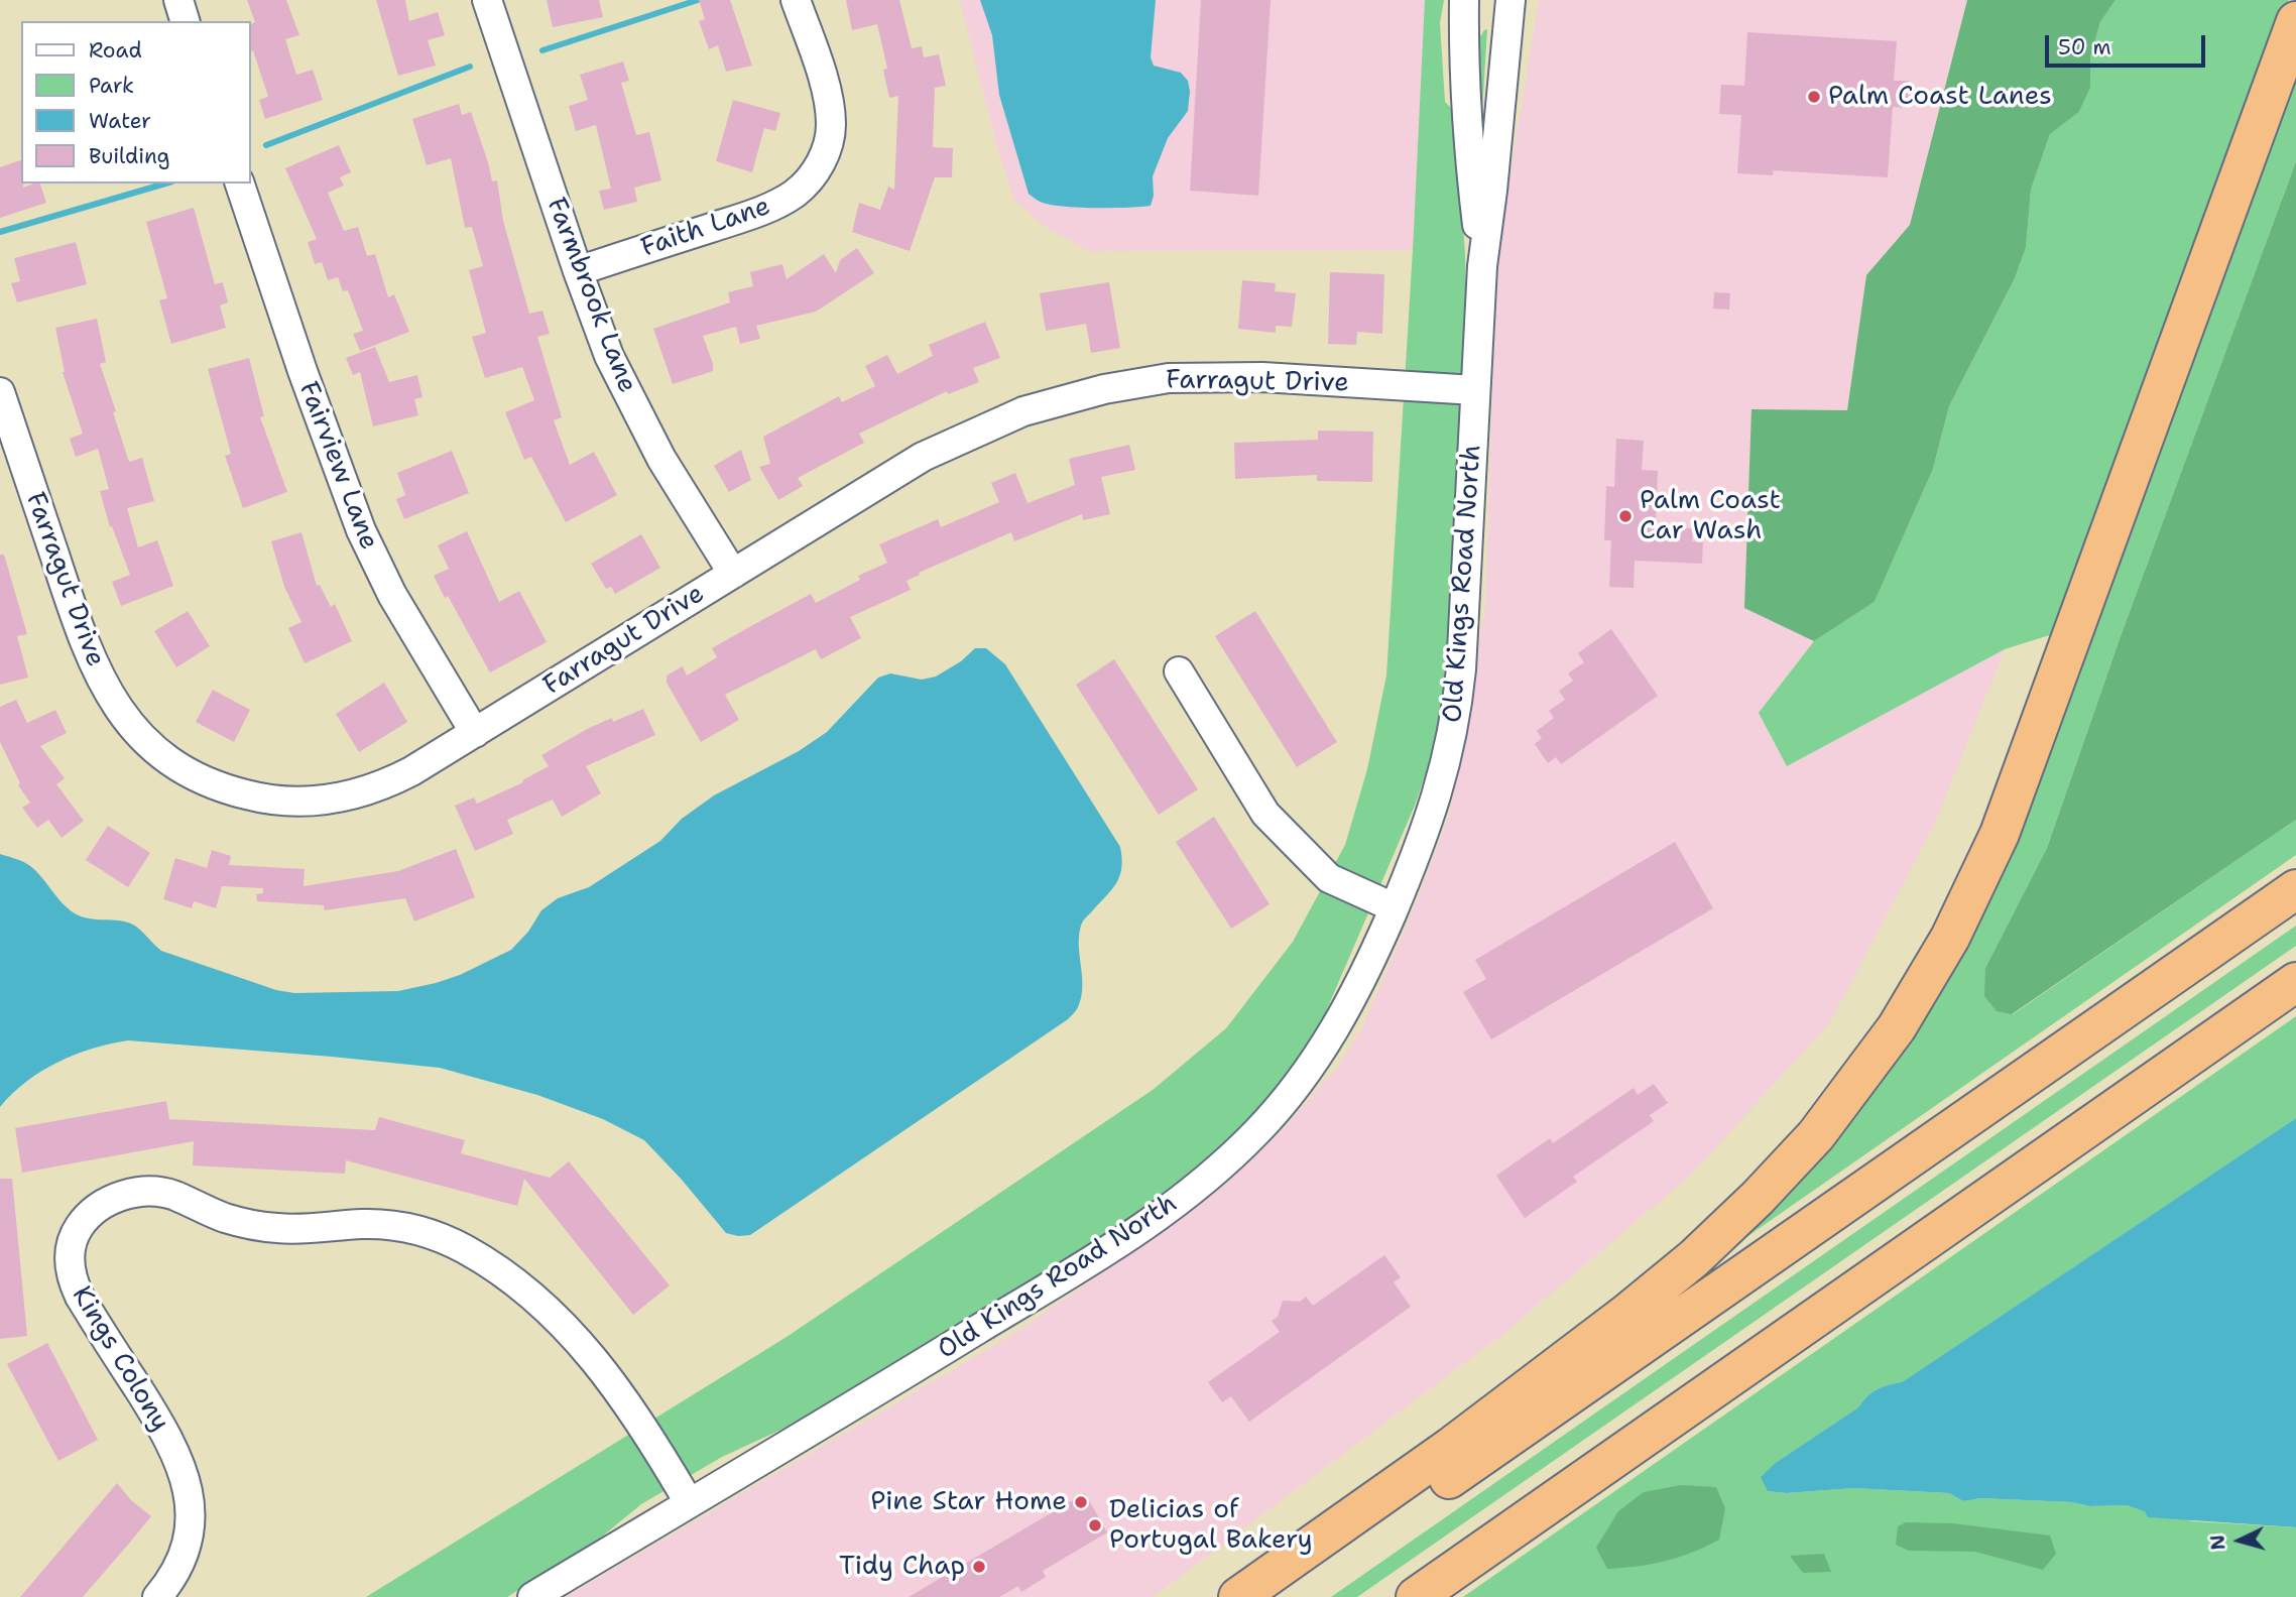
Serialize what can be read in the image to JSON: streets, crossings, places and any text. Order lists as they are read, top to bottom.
{
  "streets": {
    "street": [
      "Faith Lane",
      "Farmbrook Lane",
      "Farragut Drive",
      "Fairview Lane",
      "Old Kings Road North",
      "Kings Colony"
    ]
  },
  "crossings": [
    ["Faith Lane", "Farmbrook Lane"],
    ["Farmbrook Lane", "Farragut Drive"],
    ["Farragut Drive", "Fairview Lane"],
    ["Farragut Drive", "Old Kings Road North"],
    ["Old Kings Road North", "Kings Colony"]
  ],
  "places": [
    "Palm Coast Lanes",
    "Palm Coast Car Wash",
    "Pine Star Home",
    "Delicias of Portugal Bakery",
    "Tidy Chap"
  ],
  "legend": [
    "Road",
    "Park",
    "Water",
    "Building"
  ],
  "scale_bar": "50 m",
  "north": "left"
}
